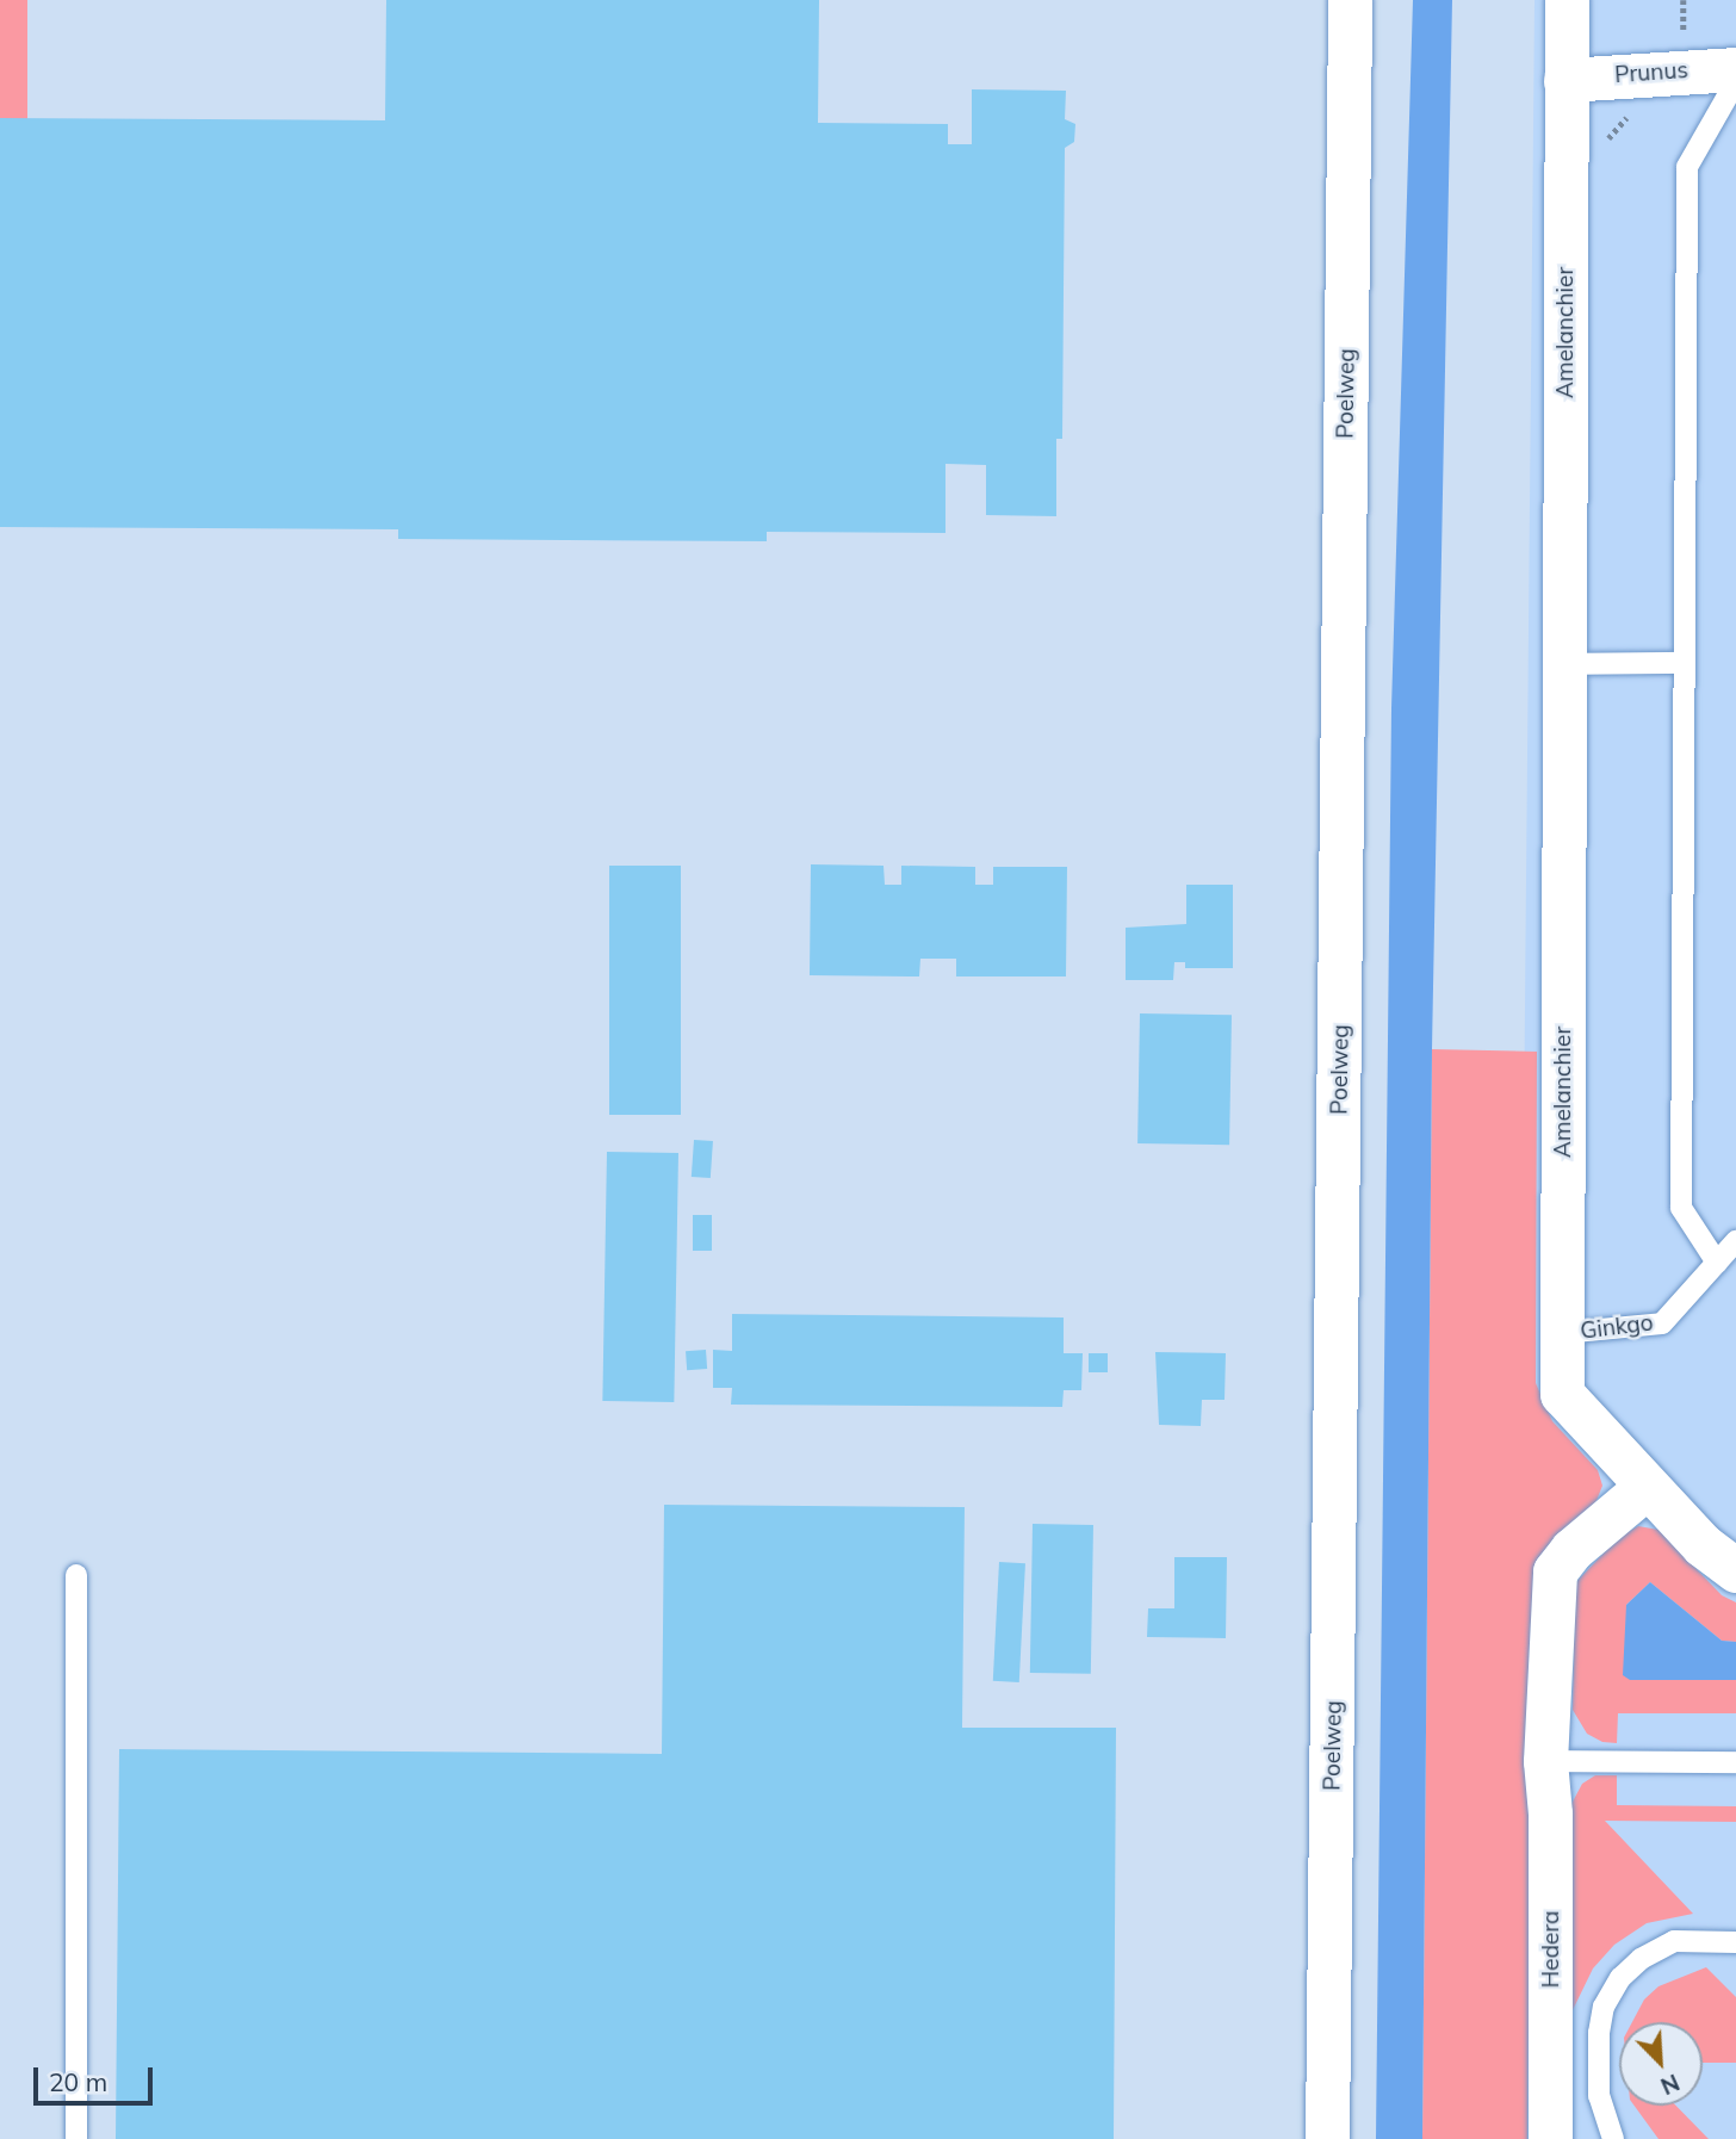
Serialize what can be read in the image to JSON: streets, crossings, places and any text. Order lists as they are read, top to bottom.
{
  "streets": {
    "street": [
      "Prunus",
      "Amelanchier",
      "Poelweg",
      "Hedera"
    ],
    "lane": ["Ginkgo"]
  },
  "crossings": [
    ["Prunus", "Amelanchier"],
    ["Amelanchier", "Ginkgo"],
    ["Amelanchier", "Hedera"]
  ],
  "scale_bar": "20 m",
  "north": "bottom right"
}
